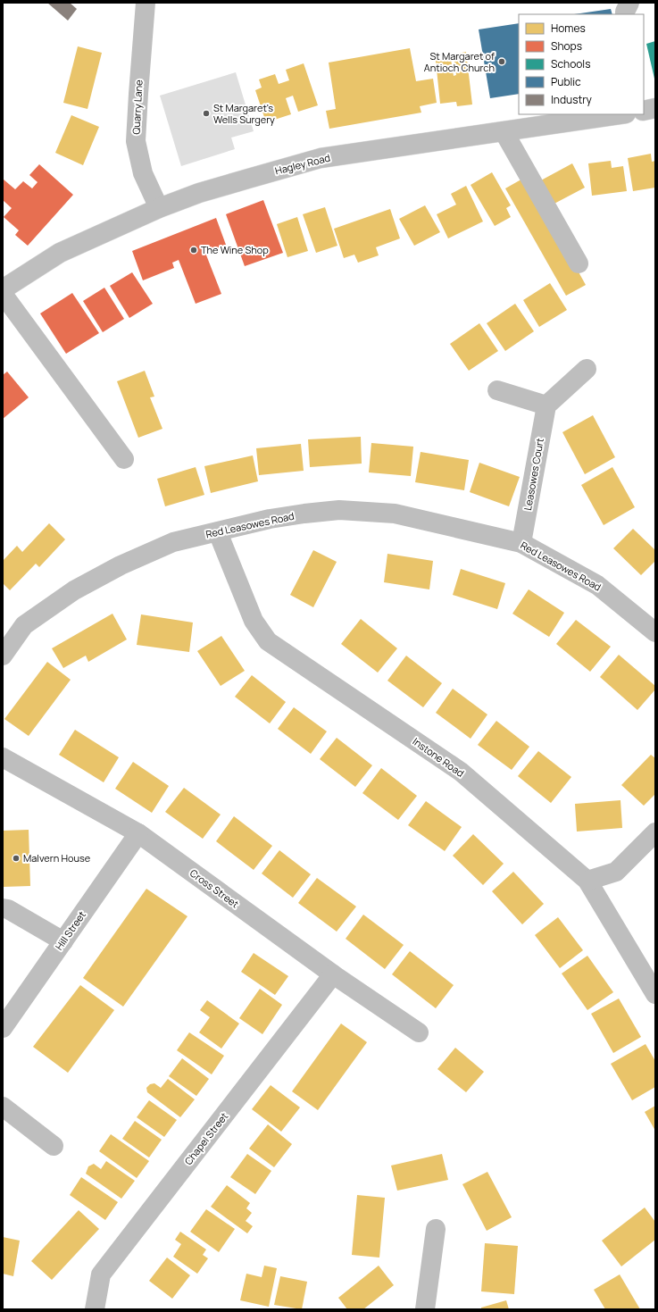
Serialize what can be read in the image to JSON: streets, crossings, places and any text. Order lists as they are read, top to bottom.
{
  "streets": {
    "street": [
      "Quarry Lane",
      "Hagley Road",
      "Leasowes Court",
      "Red Leasowes Road",
      "Instone Road",
      "Cross Street",
      "Hill Street",
      "Chapel Street"
    ]
  },
  "crossings": [
    ["Quarry Lane", "Hagley Road"],
    ["Leasowes Court", "Red Leasowes Road"],
    ["Red Leasowes Road", "Instone Road"],
    ["Cross Street", "Hill Street"],
    ["Cross Street", "Chapel Street"]
  ],
  "places": [
    "St Margaret of Antioch Church",
    "St Margaret's Wells Surgery",
    "The Wine Shop",
    "Malvern House"
  ],
  "legend": [
    "Homes",
    "Shops",
    "Schools",
    "Public",
    "Industry"
  ]
}
